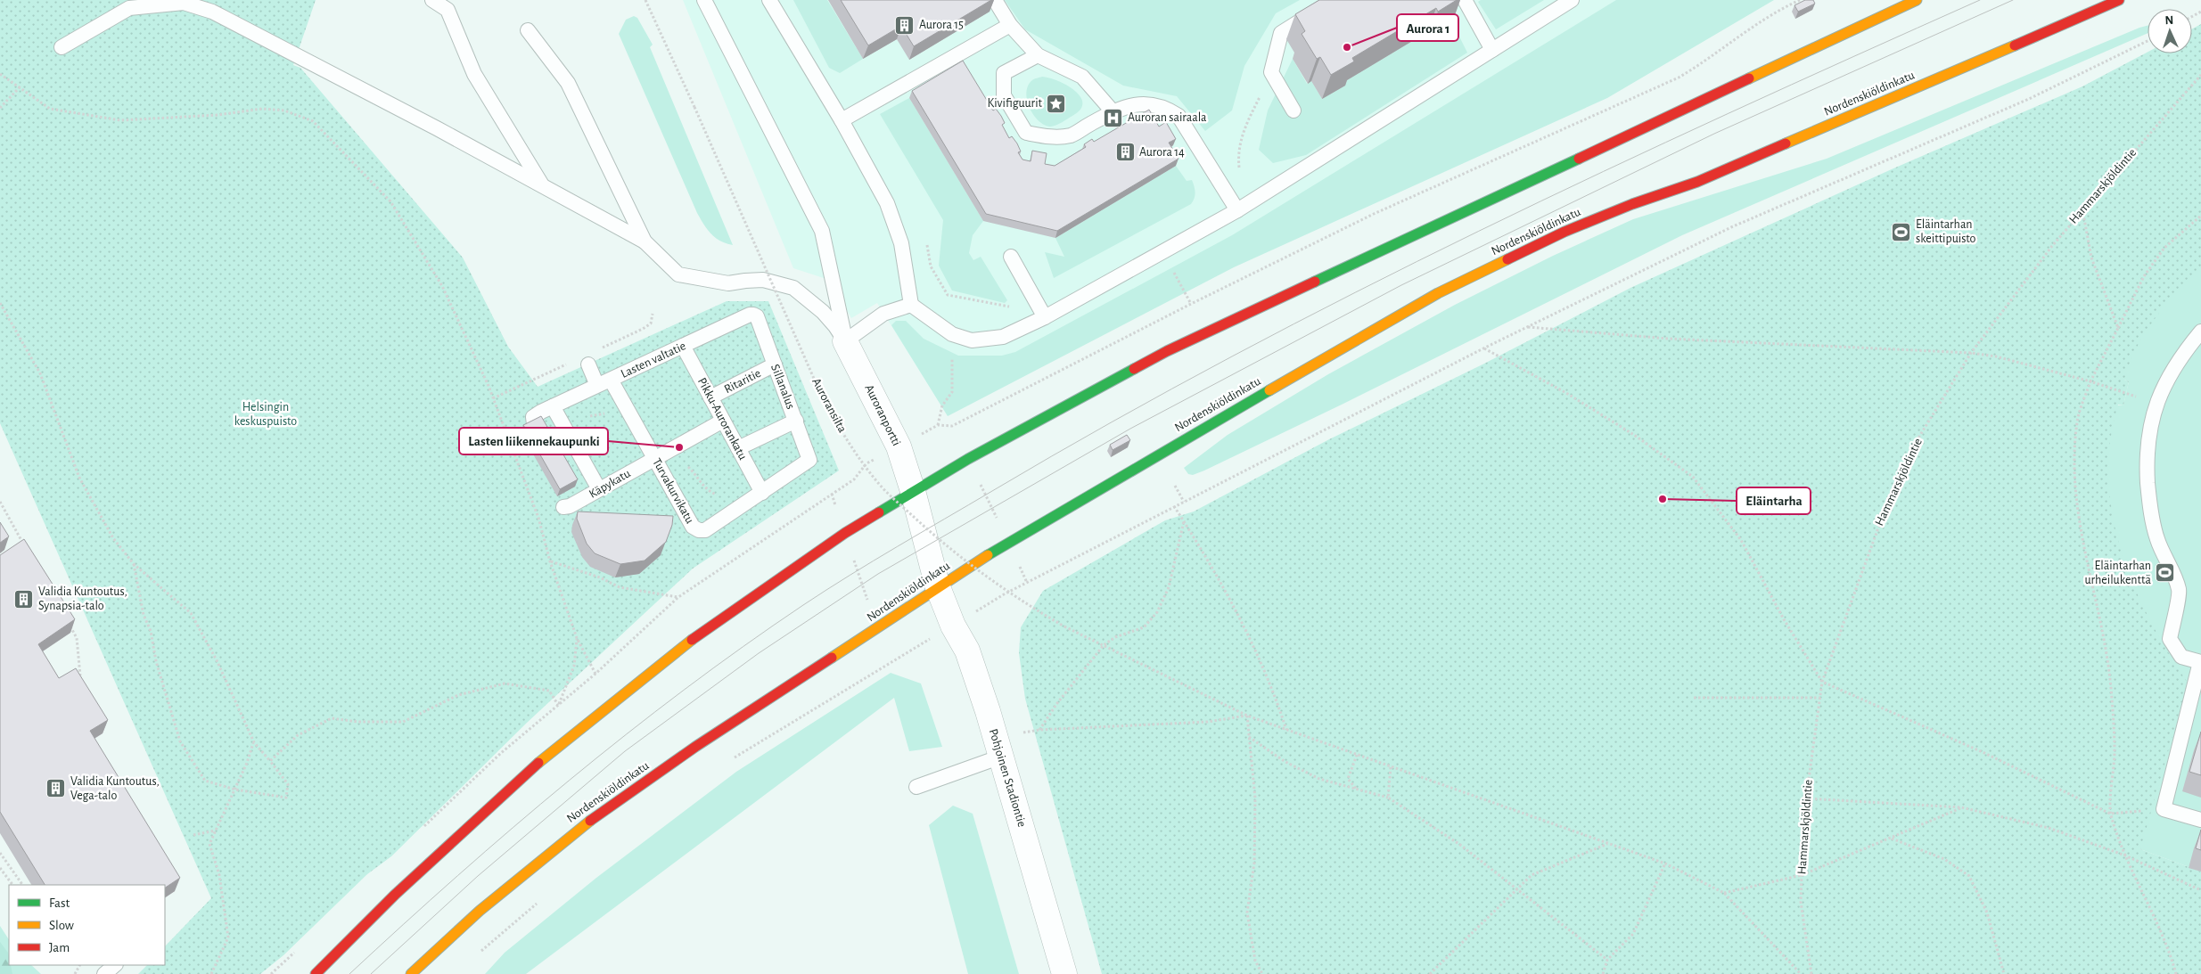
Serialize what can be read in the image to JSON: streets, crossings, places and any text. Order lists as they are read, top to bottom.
{
  "streets": {
    "main road": ["Nordenskiöldinkatu"],
    "street": ["Auroranportti", "Pohjoinen Stadiontie"],
    "lane": [
      "Lasten valtatie",
      "Ritaritie",
      "Sillanalus",
      "Pikku-Aurorankatu",
      "Käpykatu",
      "Turvakurvikatu"
    ],
    "path": ["Hammarskjöldintie", "Auroransilta"]
  },
  "crossings": [
    ["Nordenskiöldinkatu", "Auroranportti"],
    ["Nordenskiöldinkatu", "Pohjoinen Stadiontie"],
    ["Lasten valtatie", "Sillanalus"],
    ["Lasten valtatie", "Pikku-Aurorankatu"],
    ["Lasten valtatie", "Turvakurvikatu"],
    ["Ritaritie", "Sillanalus"],
    ["Ritaritie", "Pikku-Aurorankatu"],
    ["Sillanalus", "Turvakurvikatu"],
    ["Auroranportti", "Pohjoinen Stadiontie"],
    ["Pikku-Aurorankatu", "Käpykatu"],
    ["Pikku-Aurorankatu", "Turvakurvikatu"],
    ["Käpykatu", "Turvakurvikatu"]
  ],
  "parks": ["Helsingin keskuspuisto"],
  "places": {
    "building": [
      "Aurora 15",
      "Aurora 14",
      "Validia Kuntoutus, Synapsia-talo",
      "Validia Kuntoutus, Vega-talo"
    ],
    "other": ["Aurora 1", "Lasten liikennekaupunki", "Eläintarha"],
    "place": ["Kivifiguurit"],
    "hospital": ["Auroran sairaala"],
    "sports": ["Eläintarhan skeittipuisto", "Eläintarhan urheilukenttä"]
  },
  "legend": ["Fast", "Slow", "Jam"],
  "north": "top"
}
